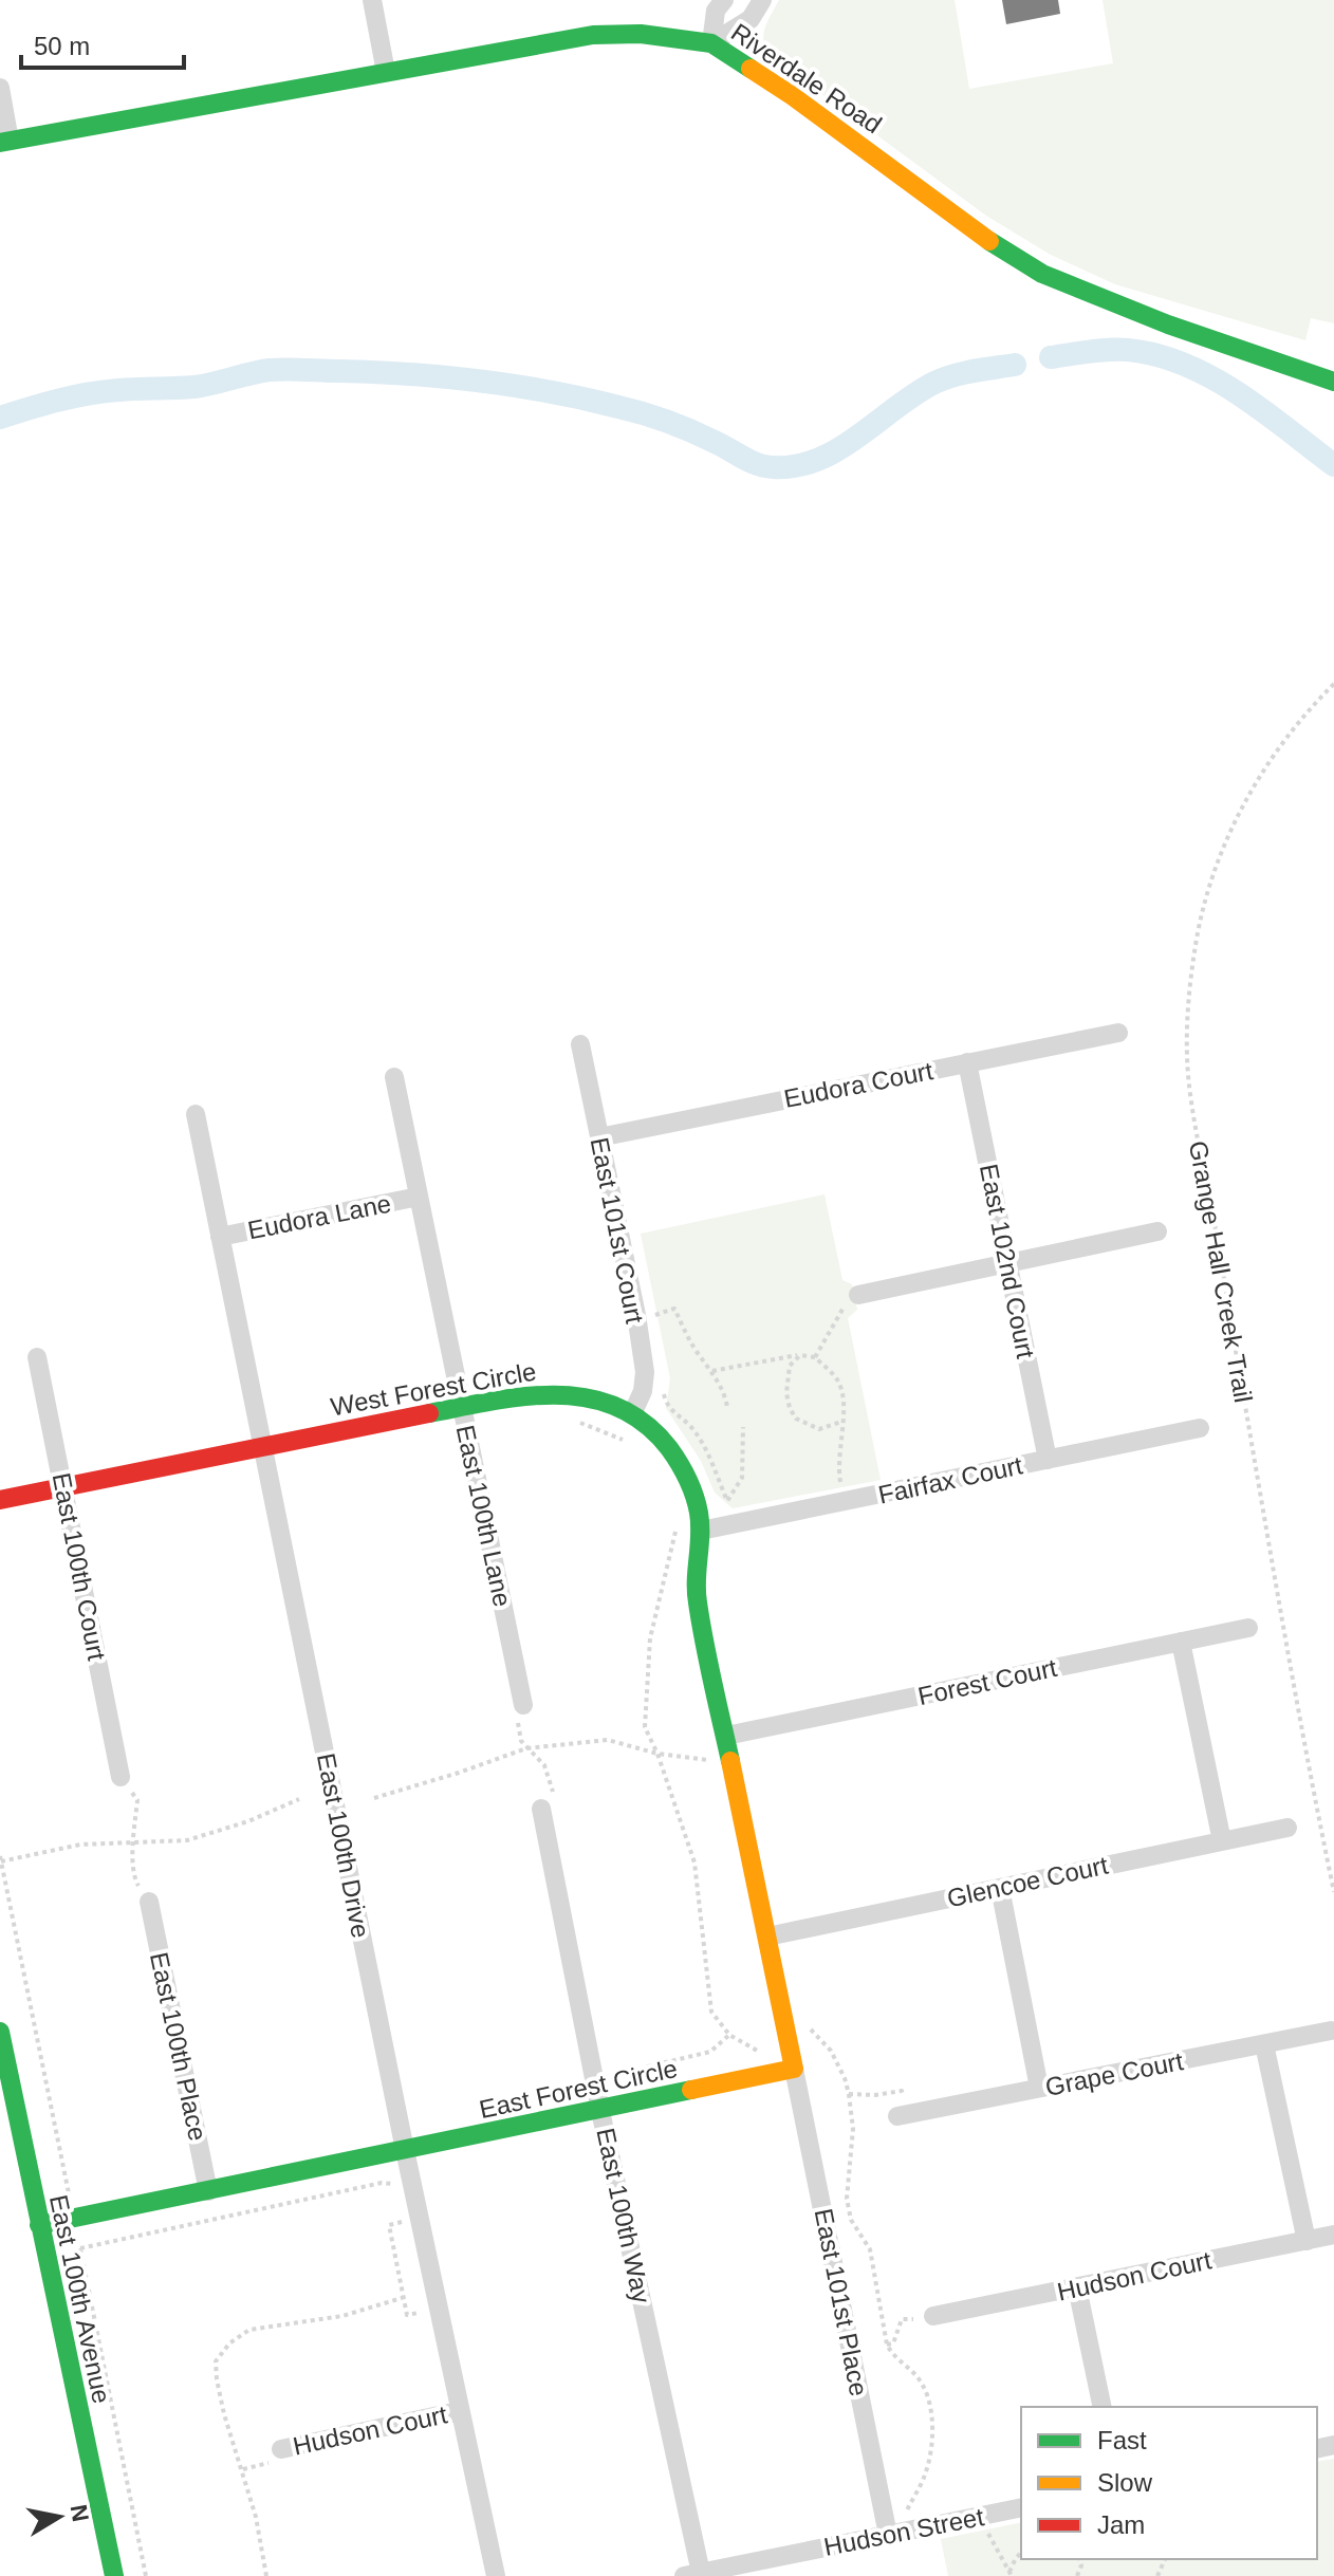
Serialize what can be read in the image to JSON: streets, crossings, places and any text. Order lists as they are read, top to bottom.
{
  "streets": {
    "street": [
      "Riverdale Road",
      "Eudora Court",
      "Eudora Lane",
      "East 101st Court",
      "East 102nd Court",
      "West Forest Circle",
      "Fairfax Court",
      "East 100th Lane",
      "East 100th Court",
      "Forest Court",
      "East 100th Drive",
      "Glencoe Court",
      "East 100th Place",
      "Grape Court",
      "East Forest Circle",
      "East 100th Way",
      "Hudson Court",
      "East 100th Avenue",
      "East 101st Place",
      "Hudson Street"
    ],
    "path": ["Grange Hall Creek Trail"]
  },
  "crossings": [
    ["Eudora Court", "East 101st Court"],
    ["Eudora Court", "East 102nd Court"],
    ["Eudora Lane", "East 100th Lane"],
    ["Eudora Lane", "East 100th Drive"],
    ["East 101st Court", "West Forest Circle"],
    ["East 102nd Court", "Fairfax Court"],
    ["West Forest Circle", "Fairfax Court"],
    ["West Forest Circle", "East 100th Lane"],
    ["West Forest Circle", "East 100th Court"],
    ["West Forest Circle", "Forest Court"],
    ["West Forest Circle", "East 100th Drive"],
    ["East 100th Drive", "East Forest Circle"],
    ["East 100th Drive", "Hudson Court"],
    ["East 100th Place", "East Forest Circle"],
    ["East Forest Circle", "East 100th Way"],
    ["East Forest Circle", "East 100th Avenue"],
    ["East Forest Circle", "East 101st Place"],
    ["East 100th Way", "Hudson Street"],
    ["East 101st Place", "Hudson Street"]
  ],
  "legend": ["Fast", "Slow", "Jam"],
  "scale_bar": "50 m",
  "north": "right"
}
